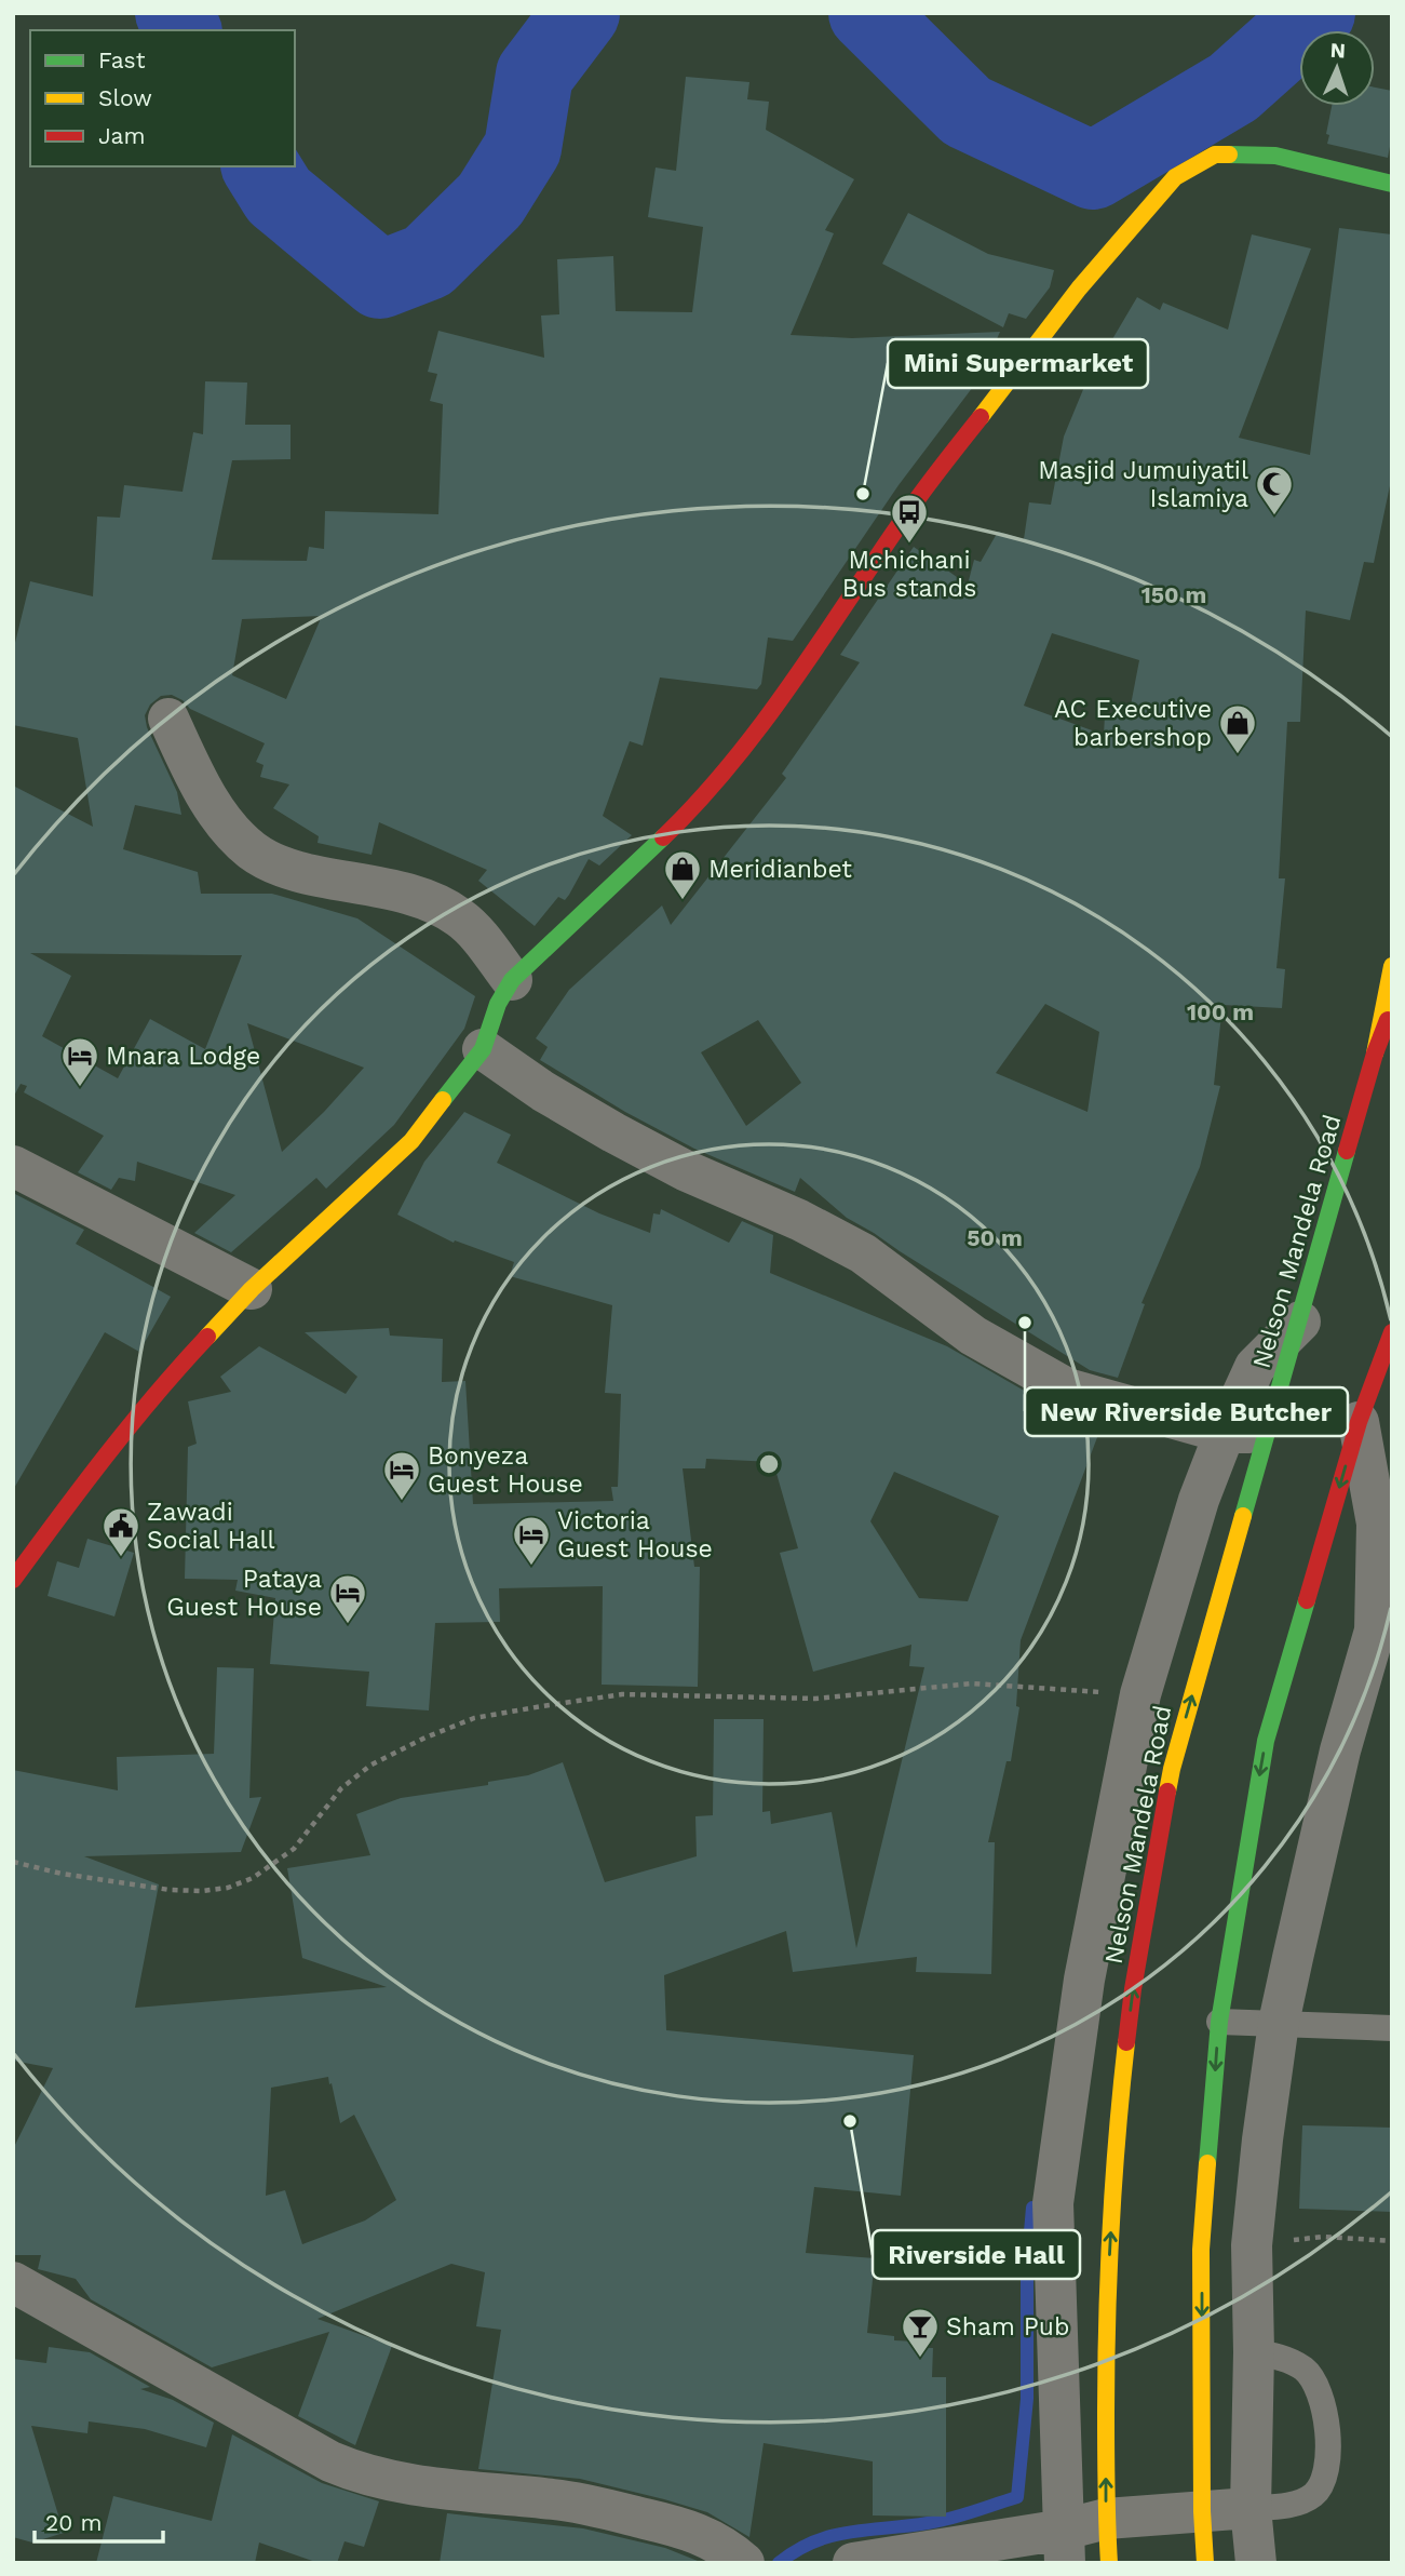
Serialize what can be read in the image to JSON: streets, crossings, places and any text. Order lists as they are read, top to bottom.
{
  "streets": {
    "main road": ["Nelson Mandela Road"]
  },
  "places": {
    "other": ["Mini Supermarket", "New Riverside Butcher", "Riverside Hall"],
    "mosque": ["Masjid Jumuiyatil Islamiya"],
    "bus stop": ["Mchichani Bus stands"],
    "shop": ["AC Executive barbershop", "Meridianbet"],
    "hotel": [
      "Mnara Lodge",
      "Bonyeza Guest House",
      "Victoria Guest House",
      "Pataya Guest House"
    ],
    "public building": ["Zawadi Social Hall"],
    "bar": ["Sham Pub"]
  },
  "legend": ["Fast", "Slow", "Jam"],
  "scale_bar": "20 m",
  "north": "top",
  "rings": ["150 m", "100 m", "50 m"]
}
